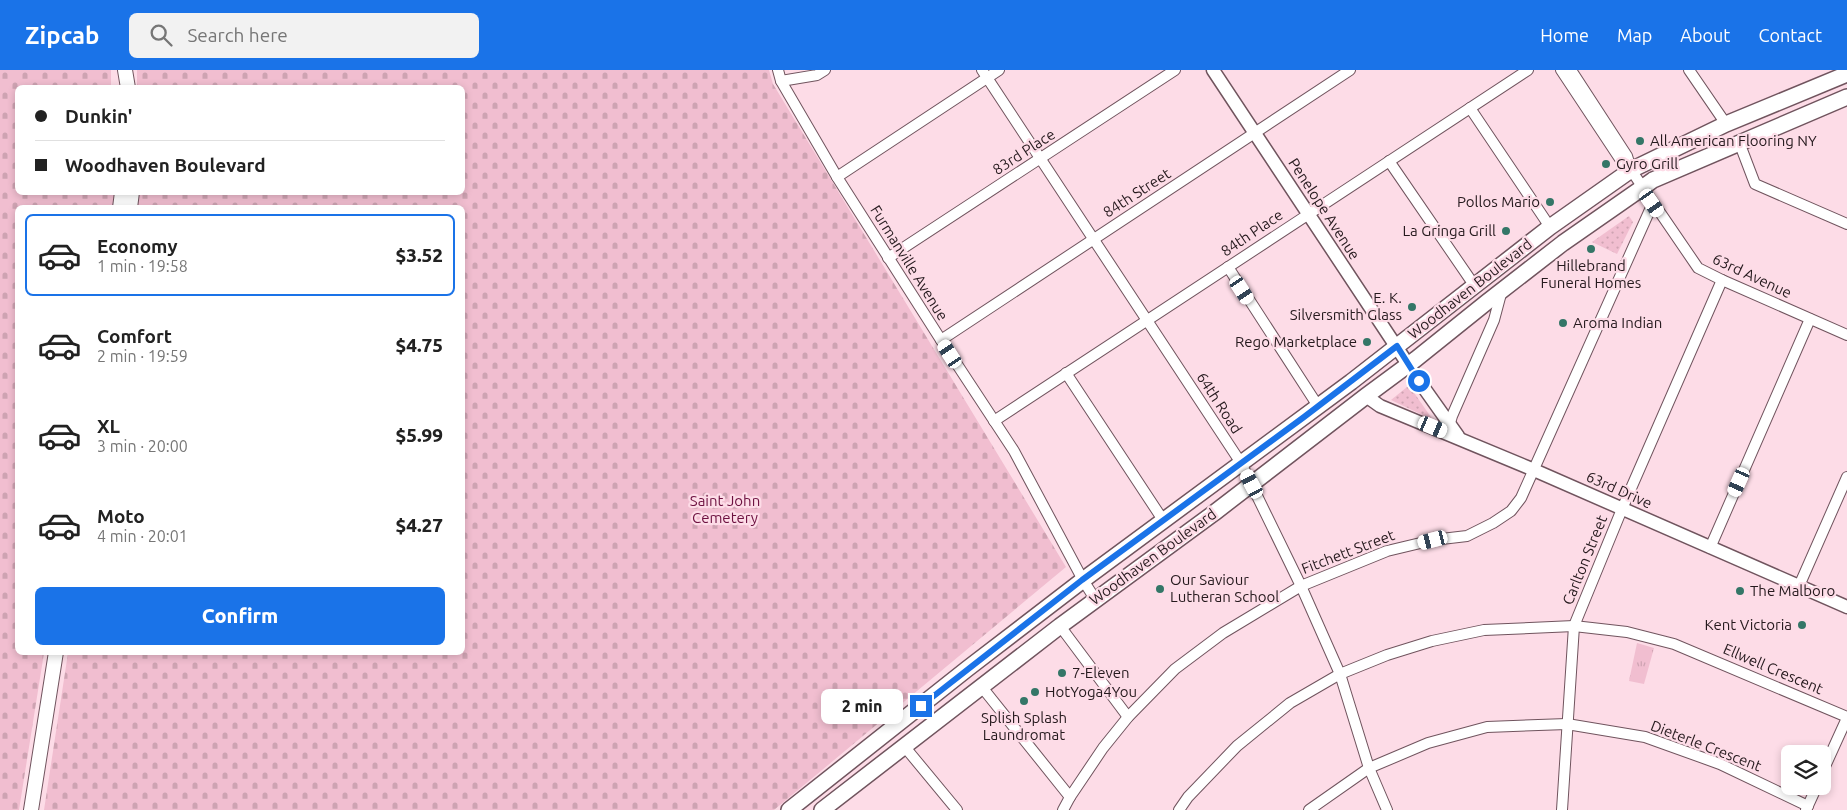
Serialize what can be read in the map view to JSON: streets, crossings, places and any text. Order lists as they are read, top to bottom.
{
  "streets": {
    "main road": ["Woodhaven Boulevard"],
    "street": [
      "83rd Place",
      "84th Street",
      "Penelope Avenue",
      "84th Place",
      "Furmanville Avenue",
      "63rd Avenue",
      "64th Road",
      "63rd Drive",
      "Fitchett Street",
      "Carlton Street",
      "Ellwell Crescent",
      "Dieterle Crescent"
    ]
  },
  "crossings": [
    ["83rd Place", "Furmanville Avenue"],
    ["83rd Place", "64th Road"],
    ["84th Street", "Penelope Avenue"],
    ["84th Street", "Furmanville Avenue"],
    ["84th Street", "64th Road"],
    ["Penelope Avenue", "84th Place"],
    ["Penelope Avenue", "Woodhaven Boulevard"],
    ["Penelope Avenue", "63rd Drive"],
    ["84th Place", "Furmanville Avenue"],
    ["84th Place", "64th Road"],
    ["Furmanville Avenue", "Woodhaven Boulevard"],
    ["63rd Avenue", "Woodhaven Boulevard"],
    ["63rd Avenue", "Fitchett Street"],
    ["63rd Avenue", "Carlton Street"],
    ["Woodhaven Boulevard", "64th Road"],
    ["Woodhaven Boulevard", "63rd Drive"],
    ["64th Road", "Fitchett Street"],
    ["64th Road", "Ellwell Crescent"],
    ["64th Road", "Dieterle Crescent"],
    ["63rd Drive", "Fitchett Street"],
    ["63rd Drive", "Carlton Street"],
    ["Carlton Street", "Ellwell Crescent"],
    ["Carlton Street", "Dieterle Crescent"]
  ],
  "parks": ["Saint John Cemetery"],
  "places": [
    "All American Flooring NY",
    "Gyro Grill",
    "Pollos Mario",
    "La Gringa Grill",
    "Hillebrand Funeral Homes",
    "E. K. Silversmith Glass",
    "Aroma Indian",
    "Rego Marketplace",
    "Our Saviour Lutheran School",
    "The Malboro",
    "Kent Victoria",
    "7-Eleven",
    "HotYoga4You",
    "Splish Splash Laundromat"
  ],
  "page": {
    "header": "Zipcab",
    "search": "Search here",
    "nav": [
      "Home",
      "Map",
      "About",
      "Contact"
    ],
    "banner": ["Dunkin'", "Woodhaven Boulevard"],
    "list": [
      {
        "name": "Economy",
        "note": "1 min · 19:58",
        "value": "$3.52"
      },
      {
        "name": "Comfort",
        "note": "2 min · 19:59",
        "value": "$4.75"
      },
      {
        "name": "XL",
        "note": "3 min · 20:00",
        "value": "$5.99"
      },
      {
        "name": "Moto",
        "note": "4 min · 20:01",
        "value": "$4.27"
      }
    ],
    "buttons": "Confirm",
    "bubble": "2 min"
  }
}
